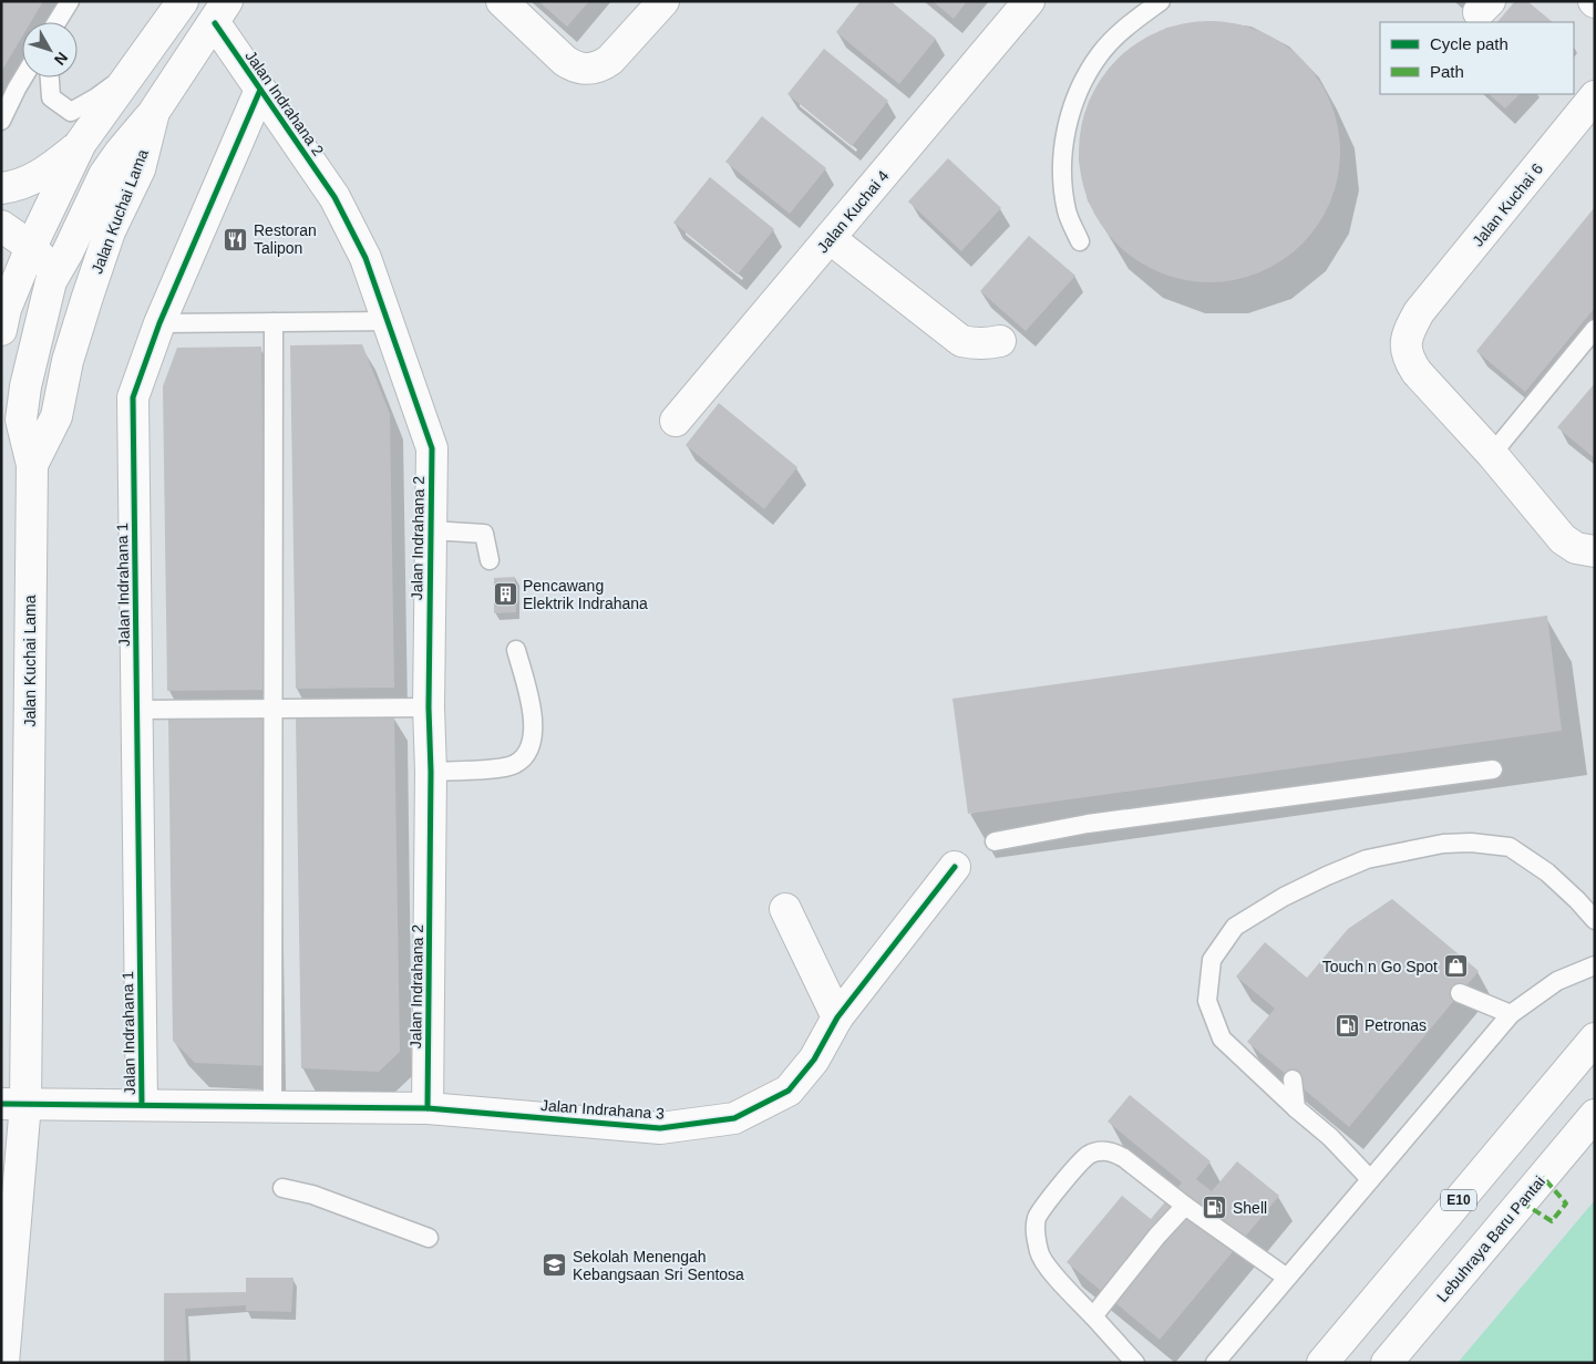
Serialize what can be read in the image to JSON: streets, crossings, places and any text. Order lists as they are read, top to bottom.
{
  "streets": {
    "main road": [
      "Jalan Indrahana 2",
      "Jalan Kuchai 6",
      "Jalan Kuchai Lama",
      "Jalan Kuchai 4",
      "Jalan Indrahana 1",
      "Jalan Indrahana 3",
      "E10",
      "Lebuhraya Baru Pantai"
    ]
  },
  "crossings": [
    ["Jalan Indrahana 2", "Jalan Kuchai Lama"],
    ["Jalan Indrahana 2", "Jalan Indrahana 1"],
    ["Jalan Indrahana 2", "Jalan Indrahana 3"],
    ["Jalan Kuchai Lama", "Jalan Indrahana 3"],
    ["Jalan Indrahana 1", "Jalan Indrahana 3"]
  ],
  "places": {
    "restaurant": ["Restoran Talipon"],
    "building": ["Pencawang Elektrik Indrahana"],
    "shop": ["Touch n Go Spot"],
    "fuel station": ["Petronas", "Shell"],
    "school or university": ["Sekolah Menengah Kebangsaan Sri Sentosa"]
  },
  "legend": ["Cycle path", "Path"],
  "north": "bottom right"
}
